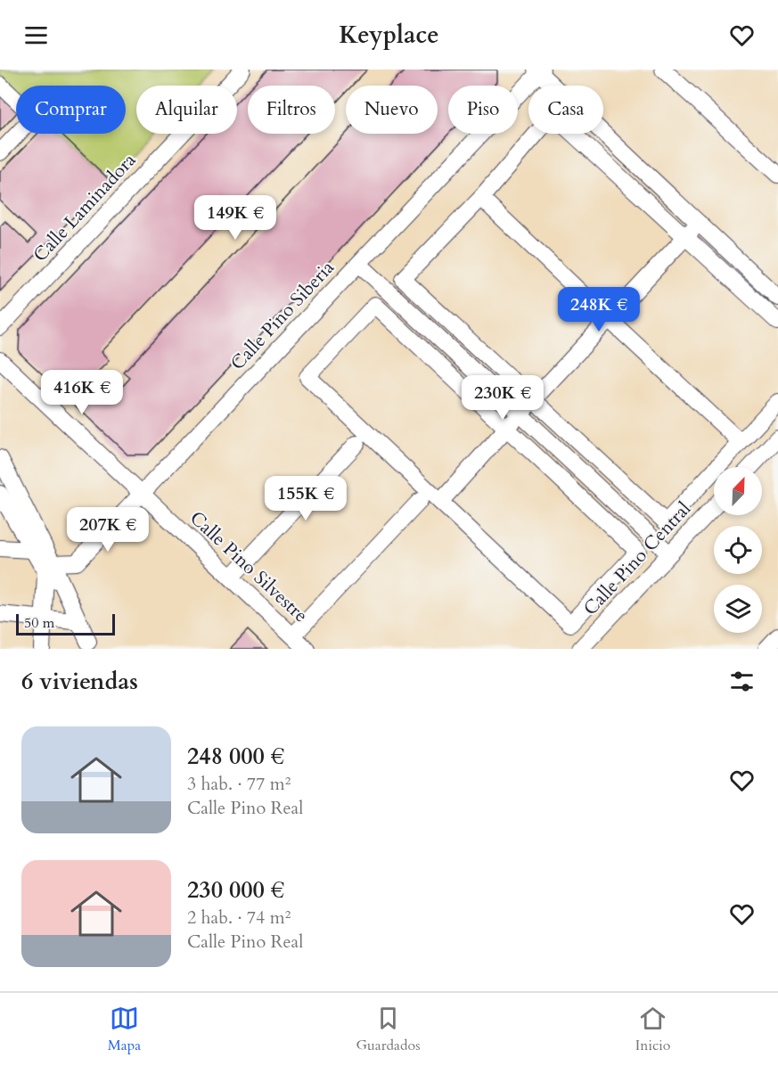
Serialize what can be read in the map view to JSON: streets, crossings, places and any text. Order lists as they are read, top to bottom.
{
  "streets": {
    "street": [
      "Calle Laminadora",
      "Calle Pino Siberia",
      "Calle Pino Central",
      "Calle Pino Silvestre"
    ]
  },
  "crossings": [
    ["Calle Pino Siberia", "Calle Pino Silvestre"]
  ],
  "scale_bar": "50 m",
  "north": "top right",
  "page": {
    "header": "Keyplace",
    "chip": [
      "Comprar",
      "Alquilar",
      "Filtros",
      "Nuevo",
      "Piso",
      "Casa"
    ],
    "price": [
      "149K €",
      "248K €",
      "416K €",
      "230K €",
      "155K €",
      "207K €"
    ],
    "scale": "50 m",
    "heading": "6 viviendas",
    "list": [
      {
        "name": "248 000 €",
        "note": "3 hab. · 77 m² · Calle Pino Real"
      },
      {
        "name": "230 000 €",
        "note": "2 hab. · 74 m² · Calle Pino Real"
      }
    ],
    "tabs": ["Mapa", "Guardados", "Inicio"]
  }
}
